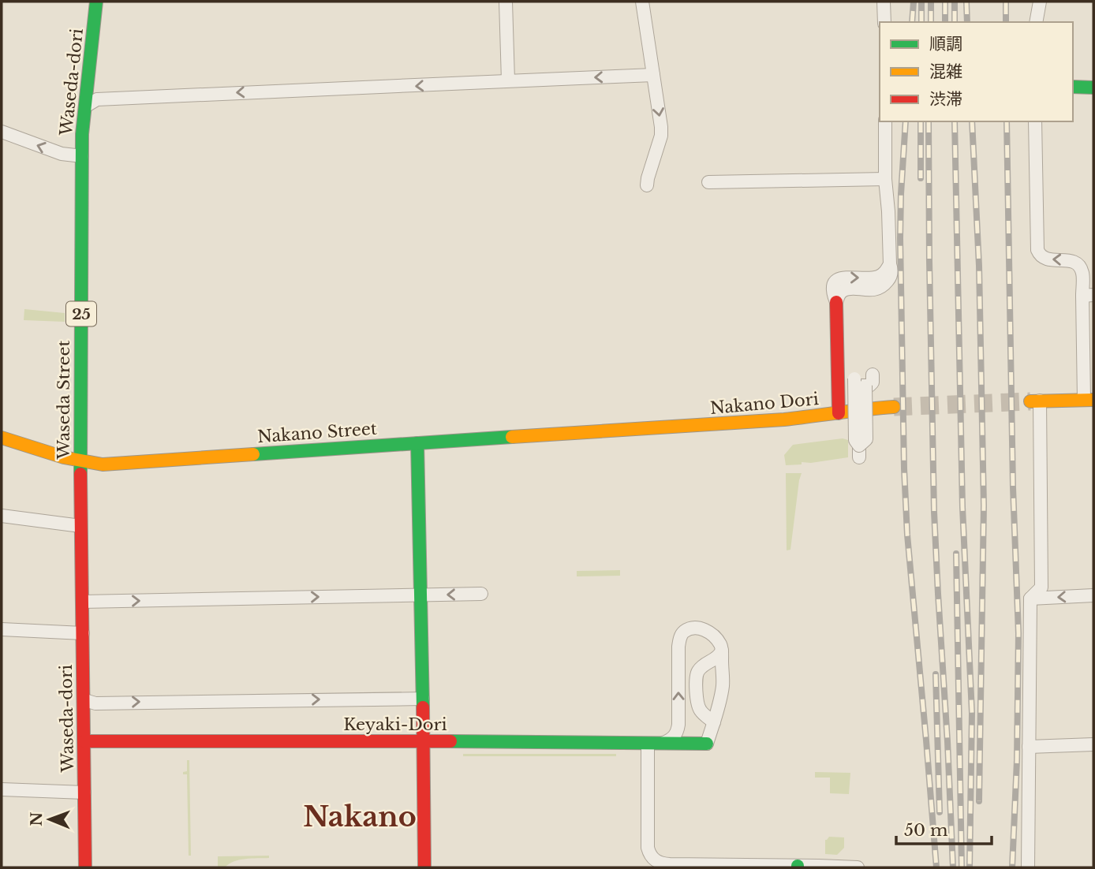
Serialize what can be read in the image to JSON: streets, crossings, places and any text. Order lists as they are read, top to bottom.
{
  "streets": {
    "main road": [
      "Waseda-dori",
      "25",
      "Waseda Street",
      "Nakano Dori",
      "Nakano Street",
      "Keyaki-Dori"
    ]
  },
  "crossings": [
    ["Waseda-dori", "Waseda Street"],
    ["Waseda-dori", "Keyaki-Dori"],
    ["Waseda Street", "Nakano Street"],
    ["Nakano Dori", "Nakano Street"]
  ],
  "districts": ["Nakano"],
  "legend": ["順調", "混雑", "渋滞"],
  "scale_bar": "50 m",
  "north": "left"
}
